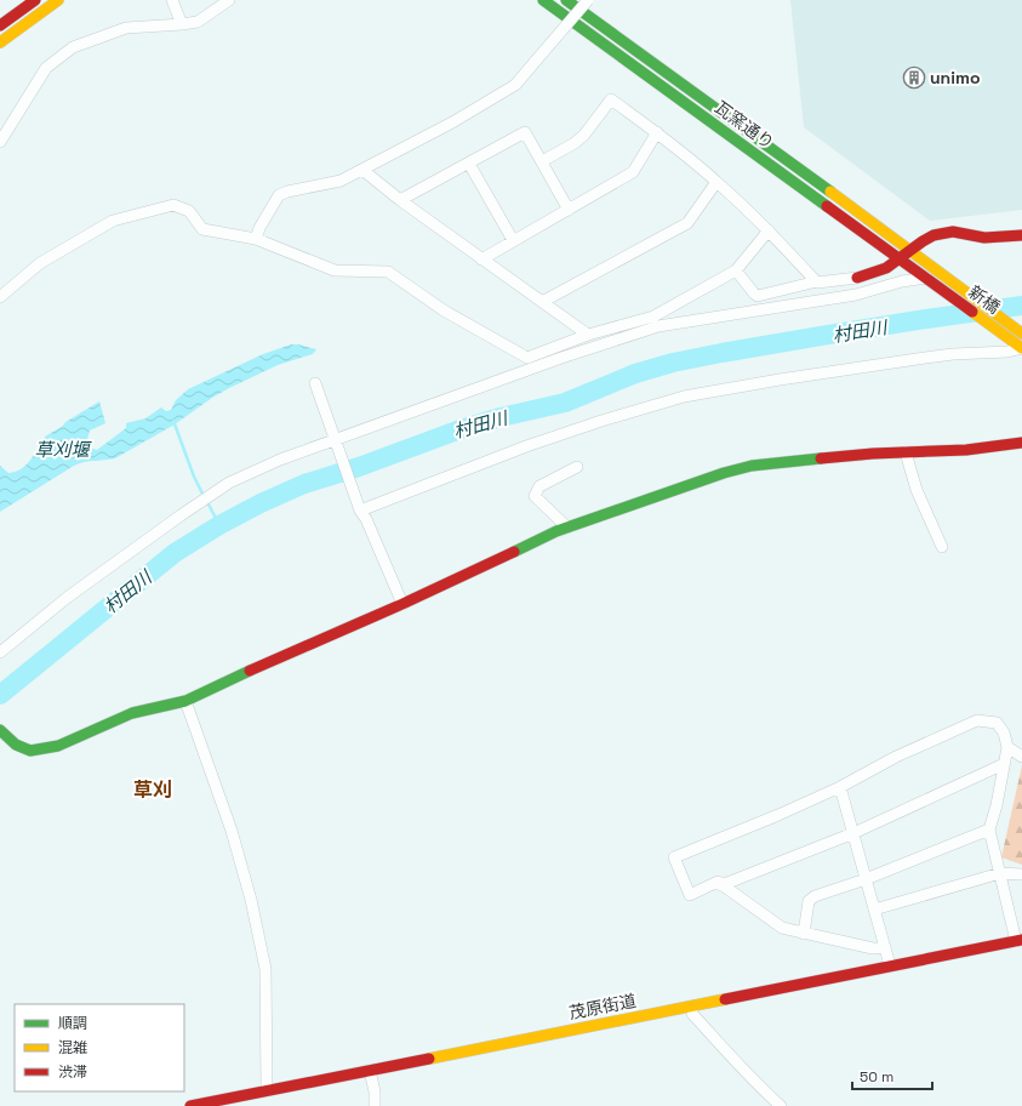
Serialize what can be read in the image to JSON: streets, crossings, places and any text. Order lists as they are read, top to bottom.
{
  "streets": {
    "street": ["瓦窯通り", "新橋", "茂原街道"]
  },
  "crossings": [
    ["瓦窯通り", "新橋"]
  ],
  "districts": ["草刈"],
  "water": ["村田川", "草刈堰"],
  "places": {
    "building": ["unimo"]
  },
  "legend": ["順調", "混雑", "渋滞"],
  "scale_bar": "50 m"
}
